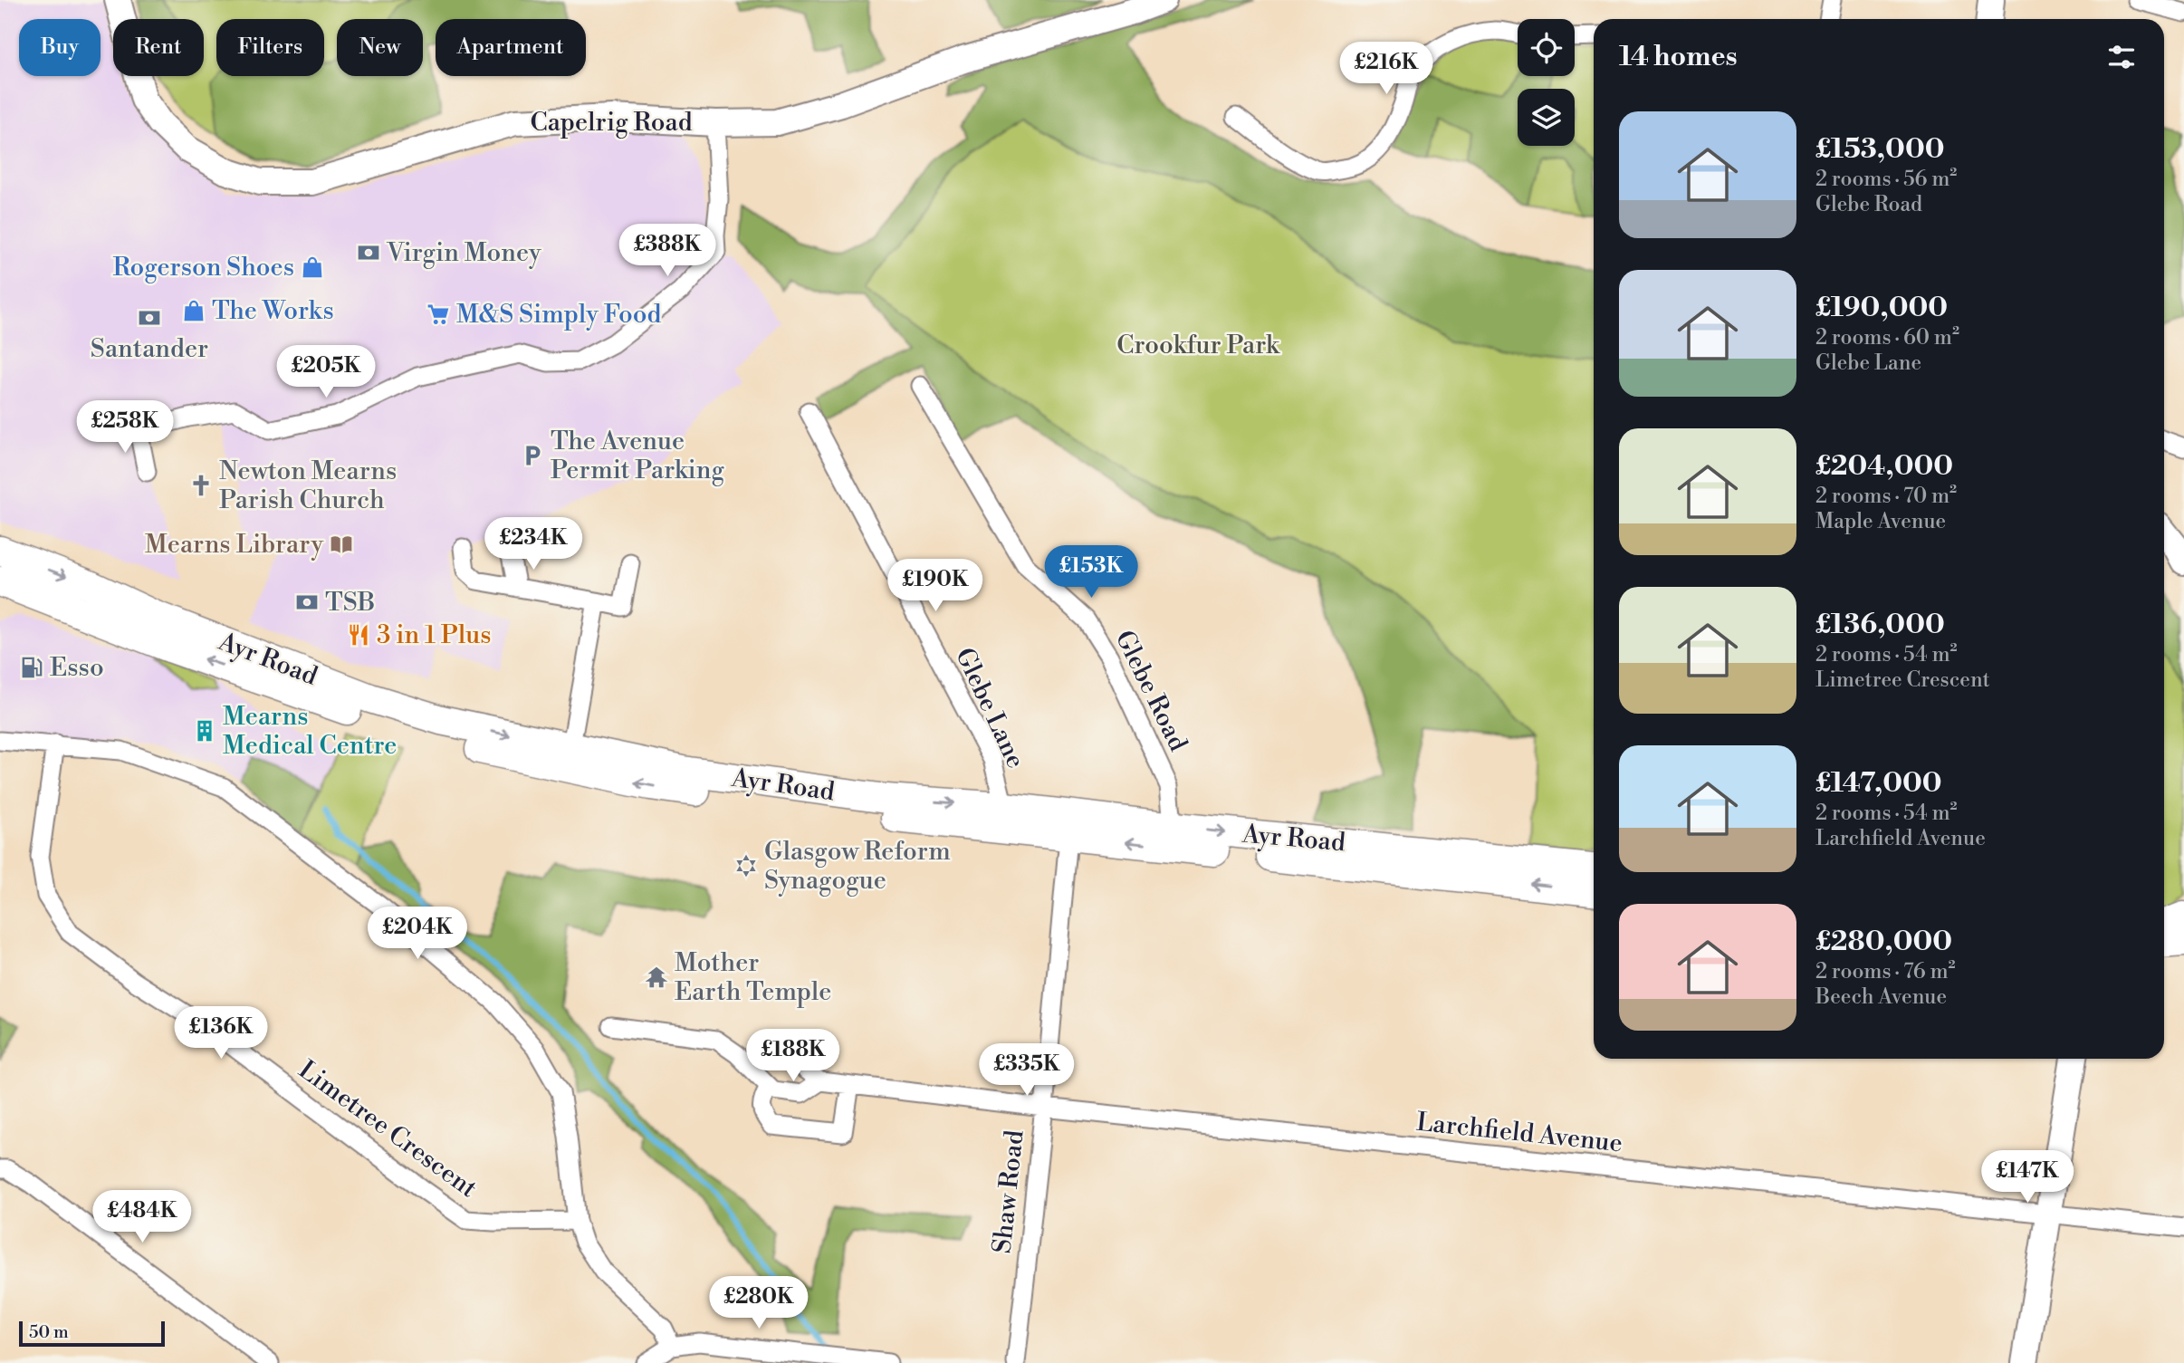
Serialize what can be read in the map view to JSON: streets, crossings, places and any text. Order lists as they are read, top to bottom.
{
  "streets": {
    "main road": ["Ayr Road"],
    "street": [
      "Capelrig Road",
      "Glebe Road",
      "Glebe Lane",
      "Limetree Crescent",
      "Larchfield Avenue",
      "Shaw Road"
    ]
  },
  "crossings": [
    ["Ayr Road", "Glebe Road"],
    ["Ayr Road", "Glebe Lane"],
    ["Ayr Road", "Shaw Road"],
    ["Larchfield Avenue", "Shaw Road"]
  ],
  "parks": ["Crookfur Park"],
  "places": {
    "bank": ["Virgin Money", "Santander", "TSB"],
    "shop": ["Rogerson Shoes", "The Works"],
    "supermarket": ["M&S Simply Food"],
    "parking": ["The Avenue Permit Parking"],
    "church": ["Newton Mearns Parish Church"],
    "library": ["Mearns Library"],
    "restaurant": ["3 in 1 Plus"],
    "fuel station": ["Esso"],
    "building": ["Mearns Medical Centre"],
    "synagogue": ["Glasgow Reform Synagogue"],
    "temple": ["Mother Earth Temple"]
  },
  "scale_bar": "50 m",
  "page": {
    "chip": [
      "Buy",
      "Rent",
      "Filters",
      "New",
      "Apartment"
    ],
    "heading": "14 homes",
    "price": [
      "£216K",
      "£388K",
      "£205K",
      "£258K",
      "£234K",
      "£153K",
      "£190K",
      "£204K",
      "£136K",
      "£188K",
      "£335K",
      "£147K",
      "£484K",
      "£280K"
    ],
    "list": [
      {
        "name": "£153,000",
        "note": "2 rooms · 56 m² · Glebe Road"
      },
      {
        "name": "£190,000",
        "note": "2 rooms · 60 m² · Glebe Lane"
      },
      {
        "name": "£204,000",
        "note": "2 rooms · 70 m² · Maple Avenue"
      },
      {
        "name": "£136,000",
        "note": "2 rooms · 54 m² · Limetree Crescent"
      },
      {
        "name": "£147,000",
        "note": "2 rooms · 54 m² · Larchfield Avenue"
      },
      {
        "name": "£280,000",
        "note": "2 rooms · 76 m² · Beech Avenue"
      }
    ],
    "scale": "50 m"
  }
}
